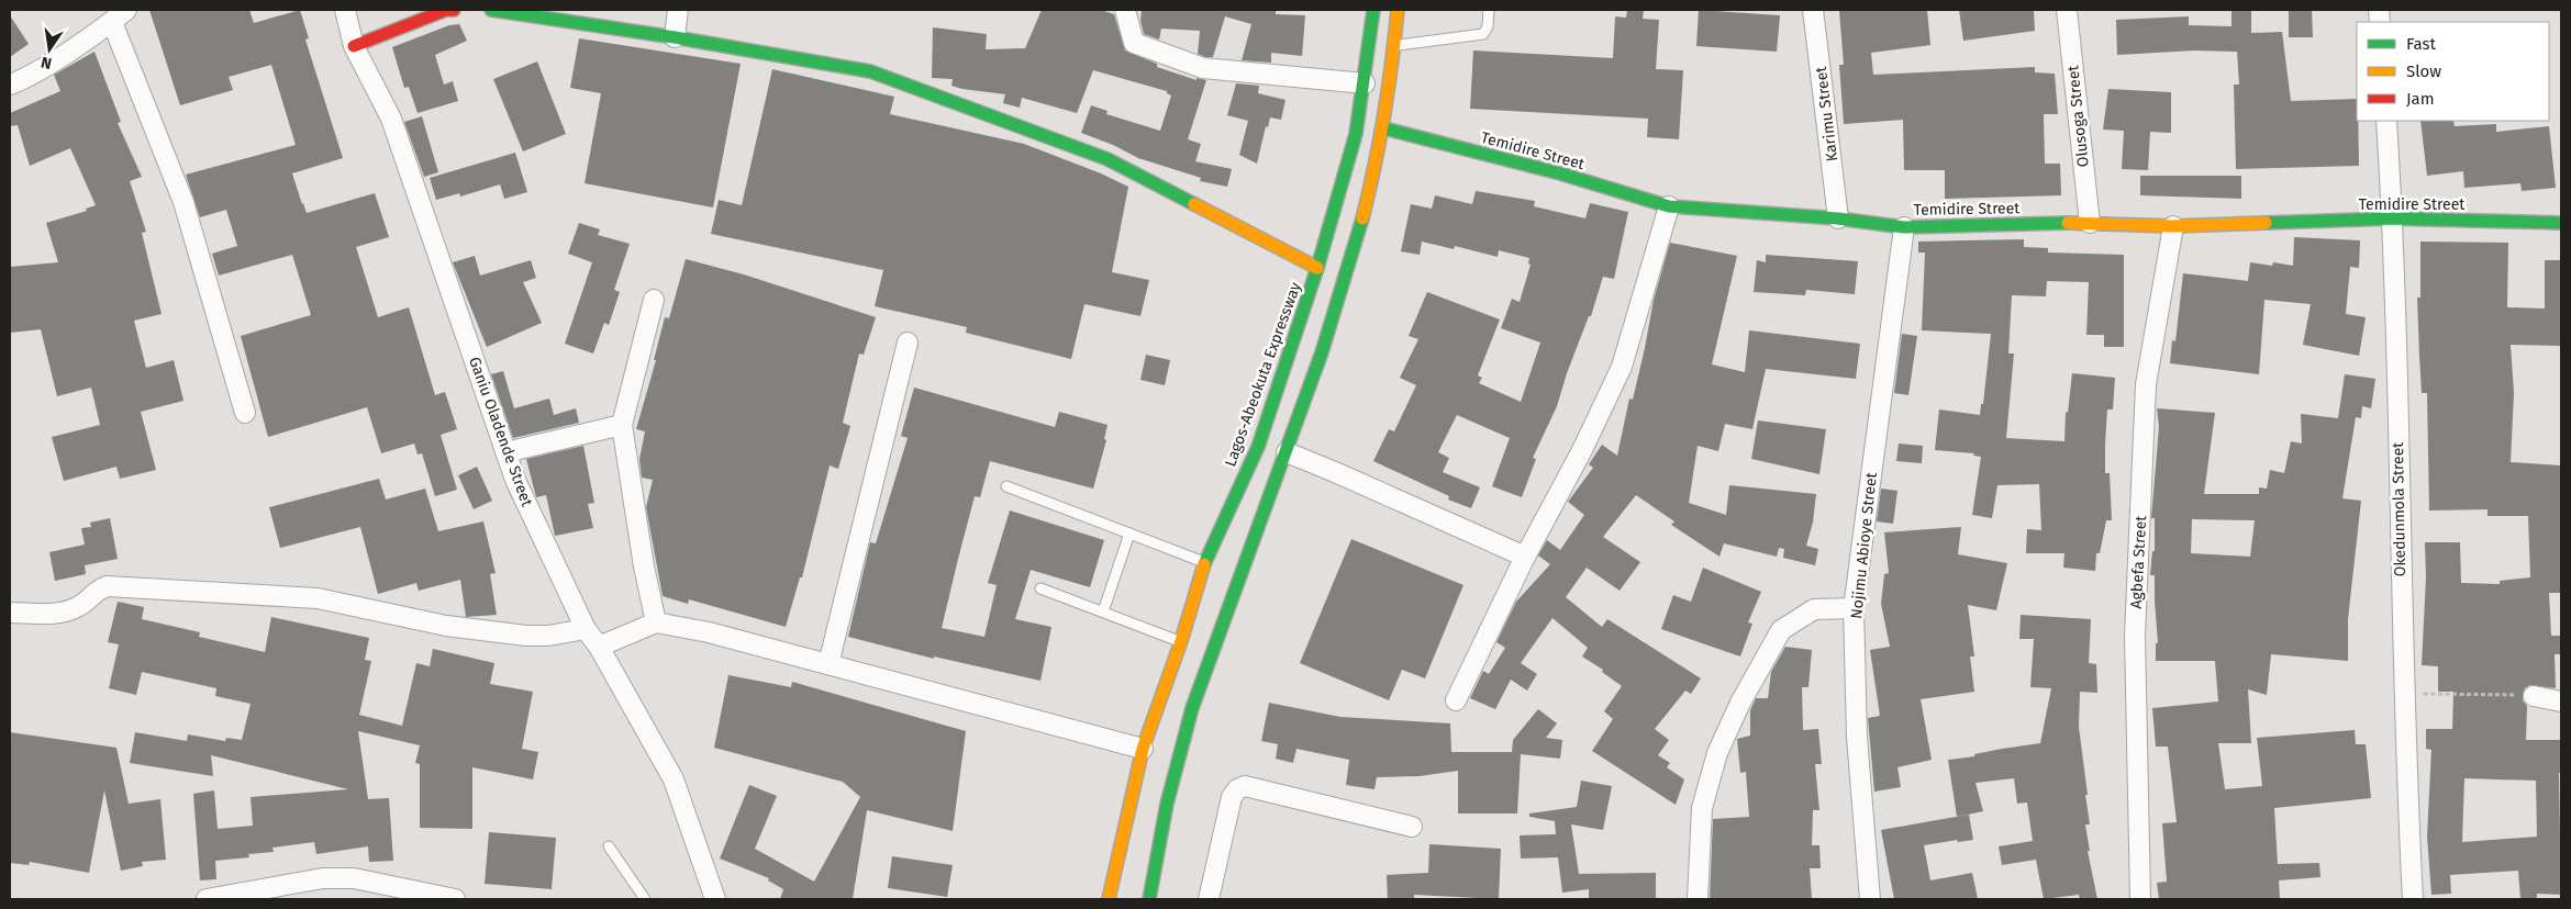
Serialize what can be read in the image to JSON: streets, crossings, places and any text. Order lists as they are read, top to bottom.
{
  "streets": {
    "main road": ["Temidire Street", "Lagos-Abeokuta Expressway"],
    "street": [
      "Karimu Street",
      "Olusoga Street",
      "Ganiu Oladende Street",
      "Okedunmola Street",
      "Nojimu Abioye Street",
      "Agbefa Street"
    ]
  },
  "crossings": [
    ["Karimu Street", "Temidire Street"],
    ["Olusoga Street", "Temidire Street"],
    ["Temidire Street", "Okedunmola Street"],
    ["Temidire Street", "Nojimu Abioye Street"],
    ["Temidire Street", "Agbefa Street"]
  ],
  "legend": ["Fast", "Slow", "Jam"],
  "north": "bottom"
}
